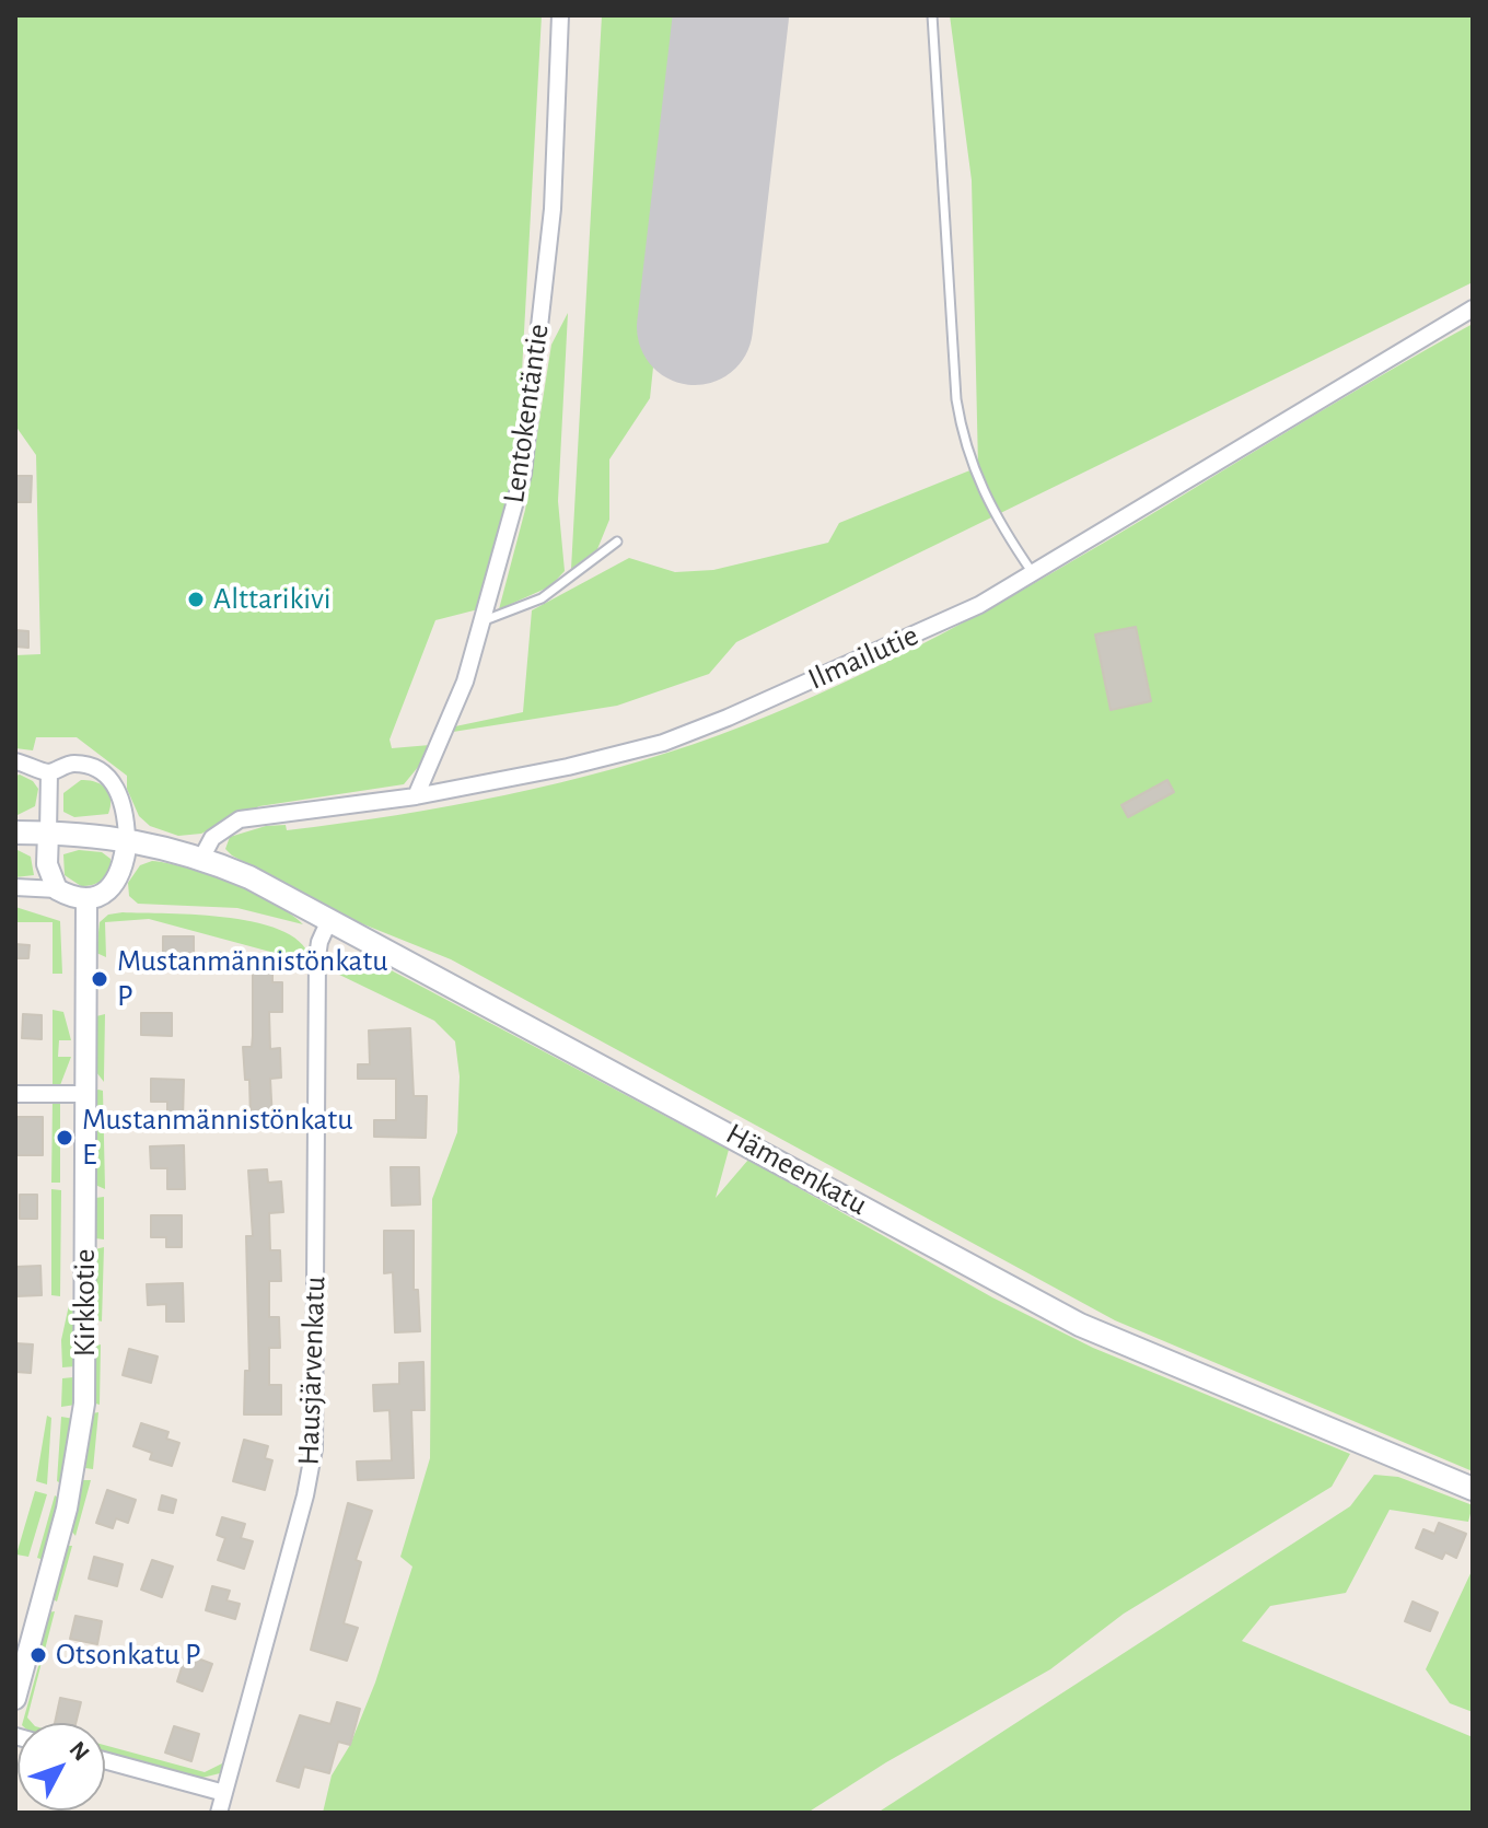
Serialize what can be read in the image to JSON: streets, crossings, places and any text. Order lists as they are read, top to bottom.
{
  "streets": {
    "main road": ["Hämeenkatu"],
    "street": [
      "Lentokentäntie",
      "Ilmailutie",
      "Kirkkotie",
      "Hausjärvenkatu"
    ]
  },
  "crossings": [
    ["Lentokentäntie", "Ilmailutie"],
    ["Ilmailutie", "Hämeenkatu"],
    ["Hämeenkatu", "Hausjärvenkatu"]
  ],
  "places": [
    "Alttarikivi",
    "Mustanmännistönkatu P",
    "Mustanmännistönkatu E",
    "Otsonkatu P"
  ],
  "north": "top right"
}
